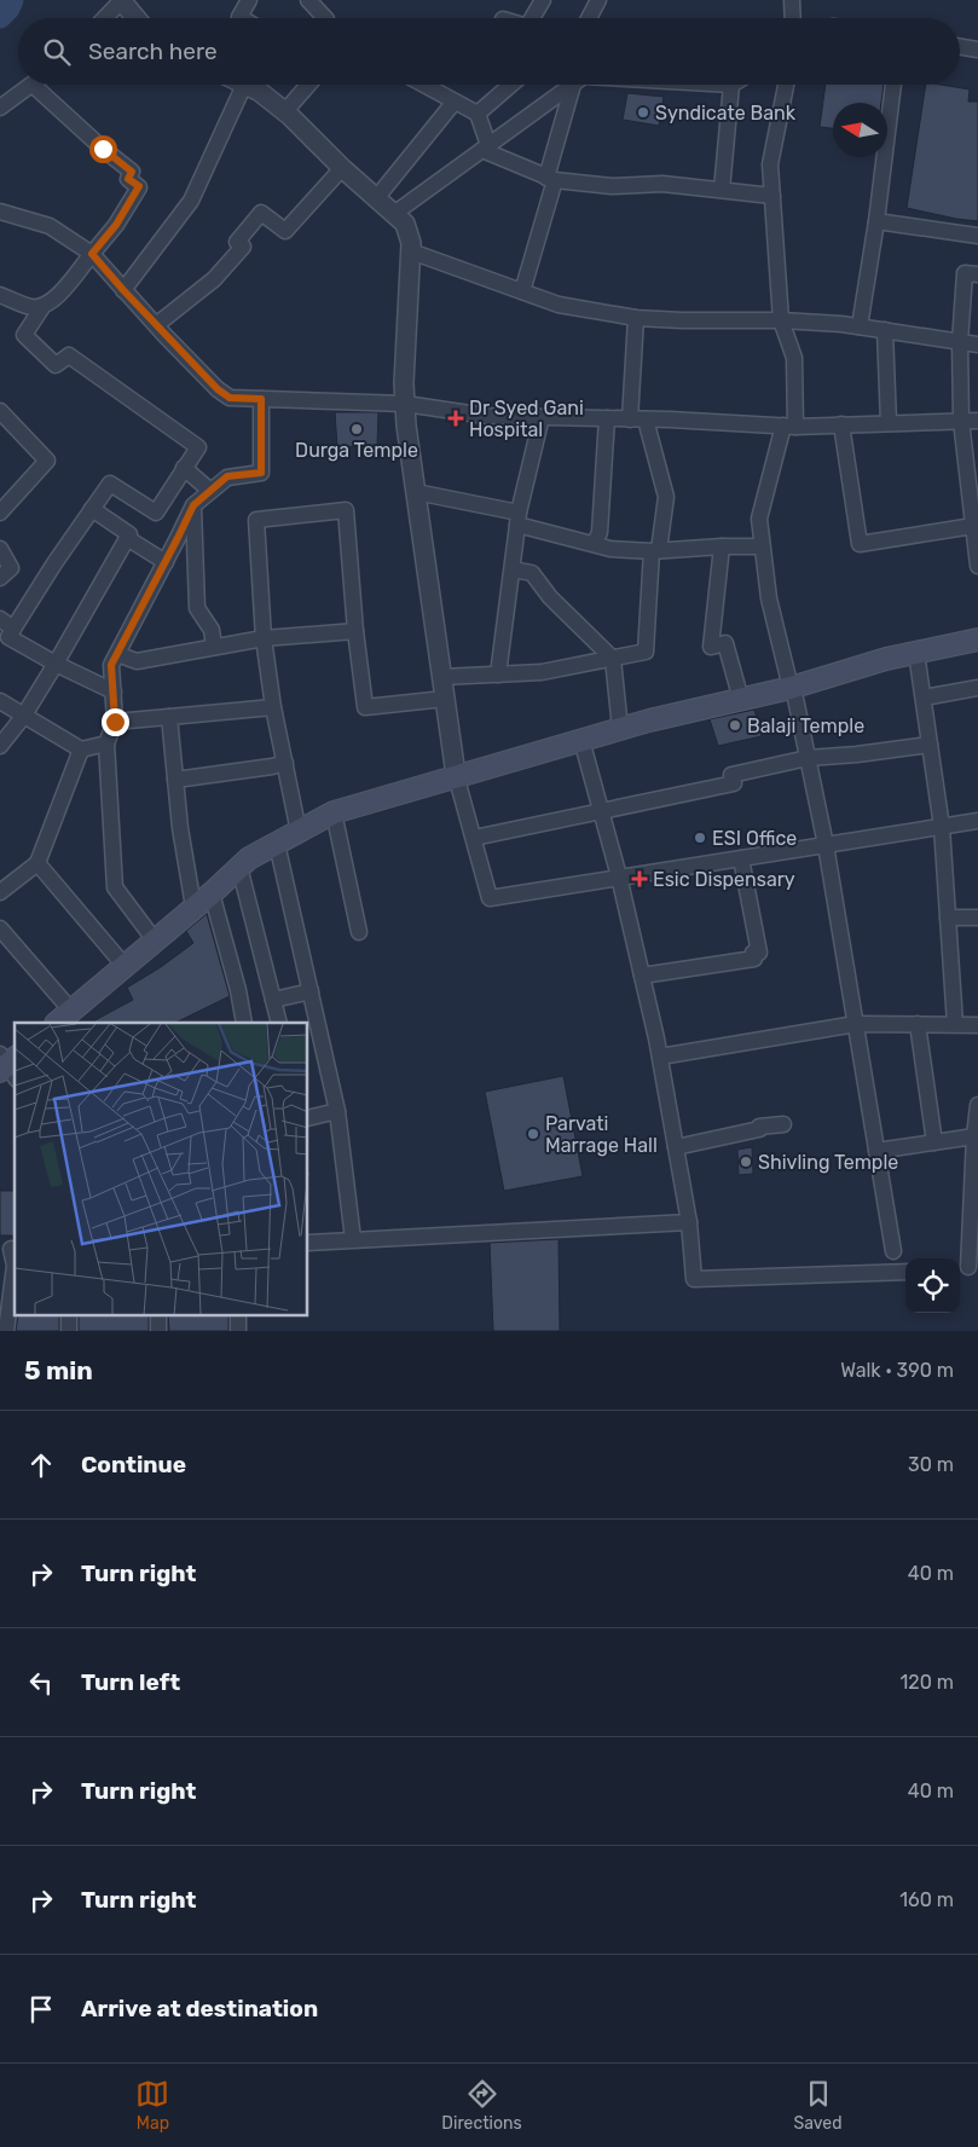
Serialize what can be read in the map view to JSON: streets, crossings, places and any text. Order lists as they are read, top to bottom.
{
  "places": {
    "other": [
      "Syndicate Bank",
      "Durga Temple",
      "Balaji Temple",
      "ESI Office",
      "Parvati Marrage Hall",
      "Shivling Temple"
    ],
    "health": ["Dr Syed Gani Hospital", "Esic Dispensary"]
  },
  "north": "left",
  "page": {
    "search": "Search here",
    "heading": ["5 min", "Walk · 390 m"],
    "list": [
      ["Continue", "30 m"],
      ["Turn right", "40 m"],
      ["Turn left", "120 m"],
      ["Turn right", "40 m"],
      ["Turn right", "160 m"],
      "Arrive at destination"
    ],
    "nav": ["Map", "Directions", "Saved"]
  }
}
